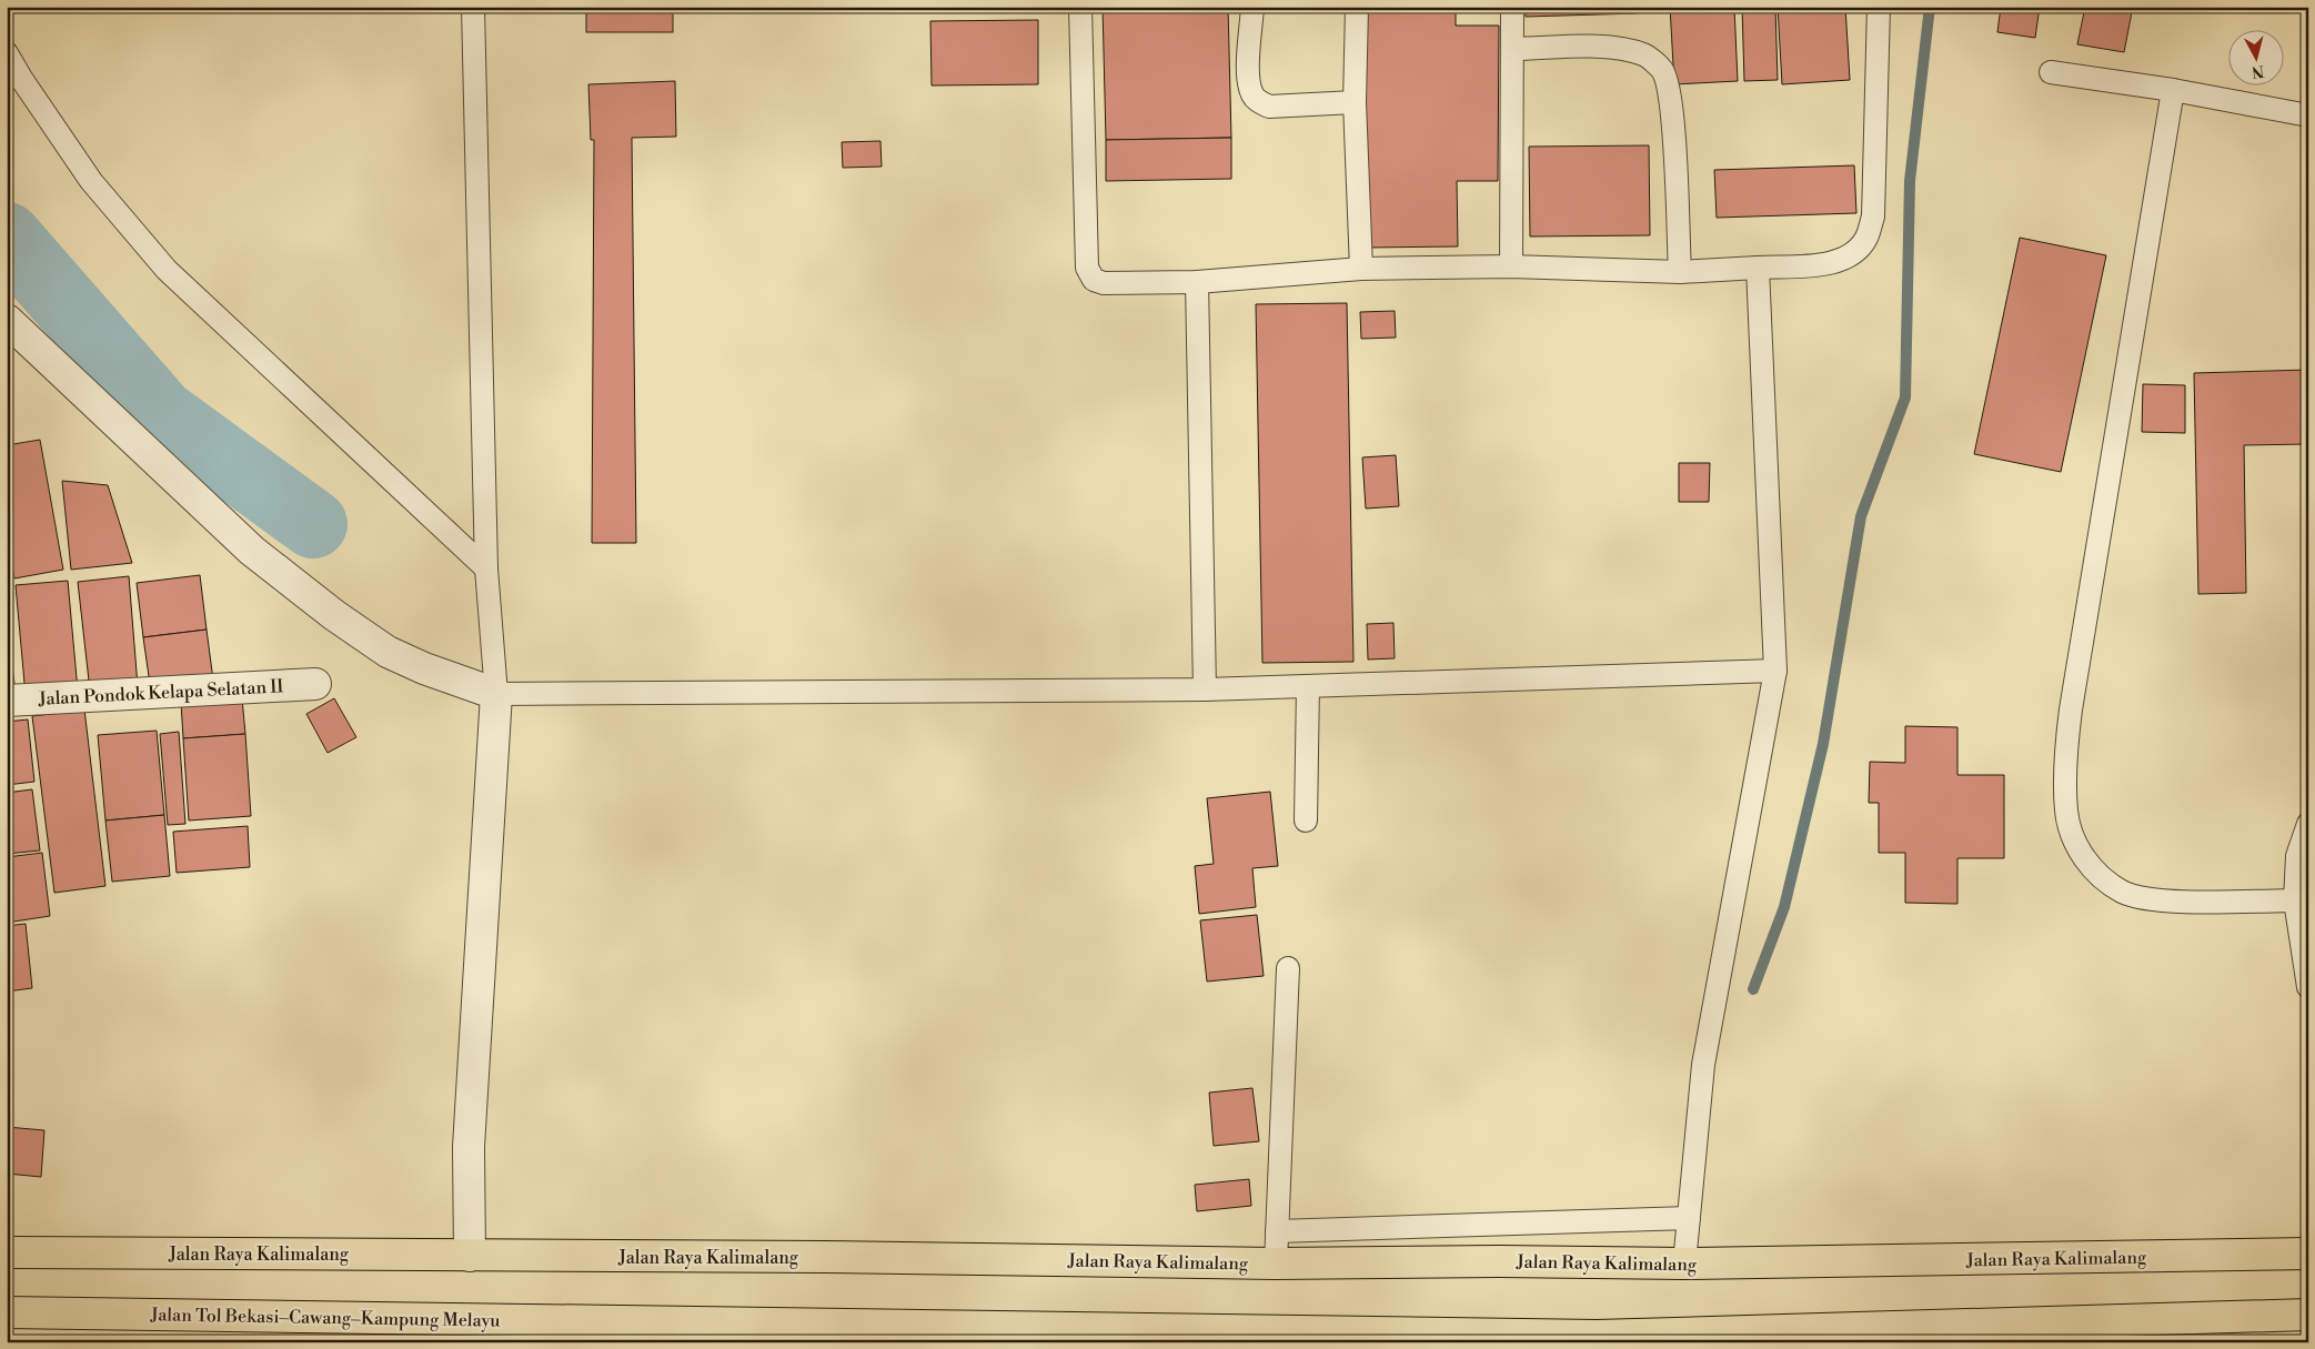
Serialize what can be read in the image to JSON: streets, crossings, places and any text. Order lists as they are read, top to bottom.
{
  "streets": {
    "main road": ["Jalan Raya Kalimalang", "Jalan Tol Bekasi–Cawang–Kampung Melayu"],
    "street": ["Jalan Pondok Kelapa Selatan II"]
  },
  "north": "bottom"
}
